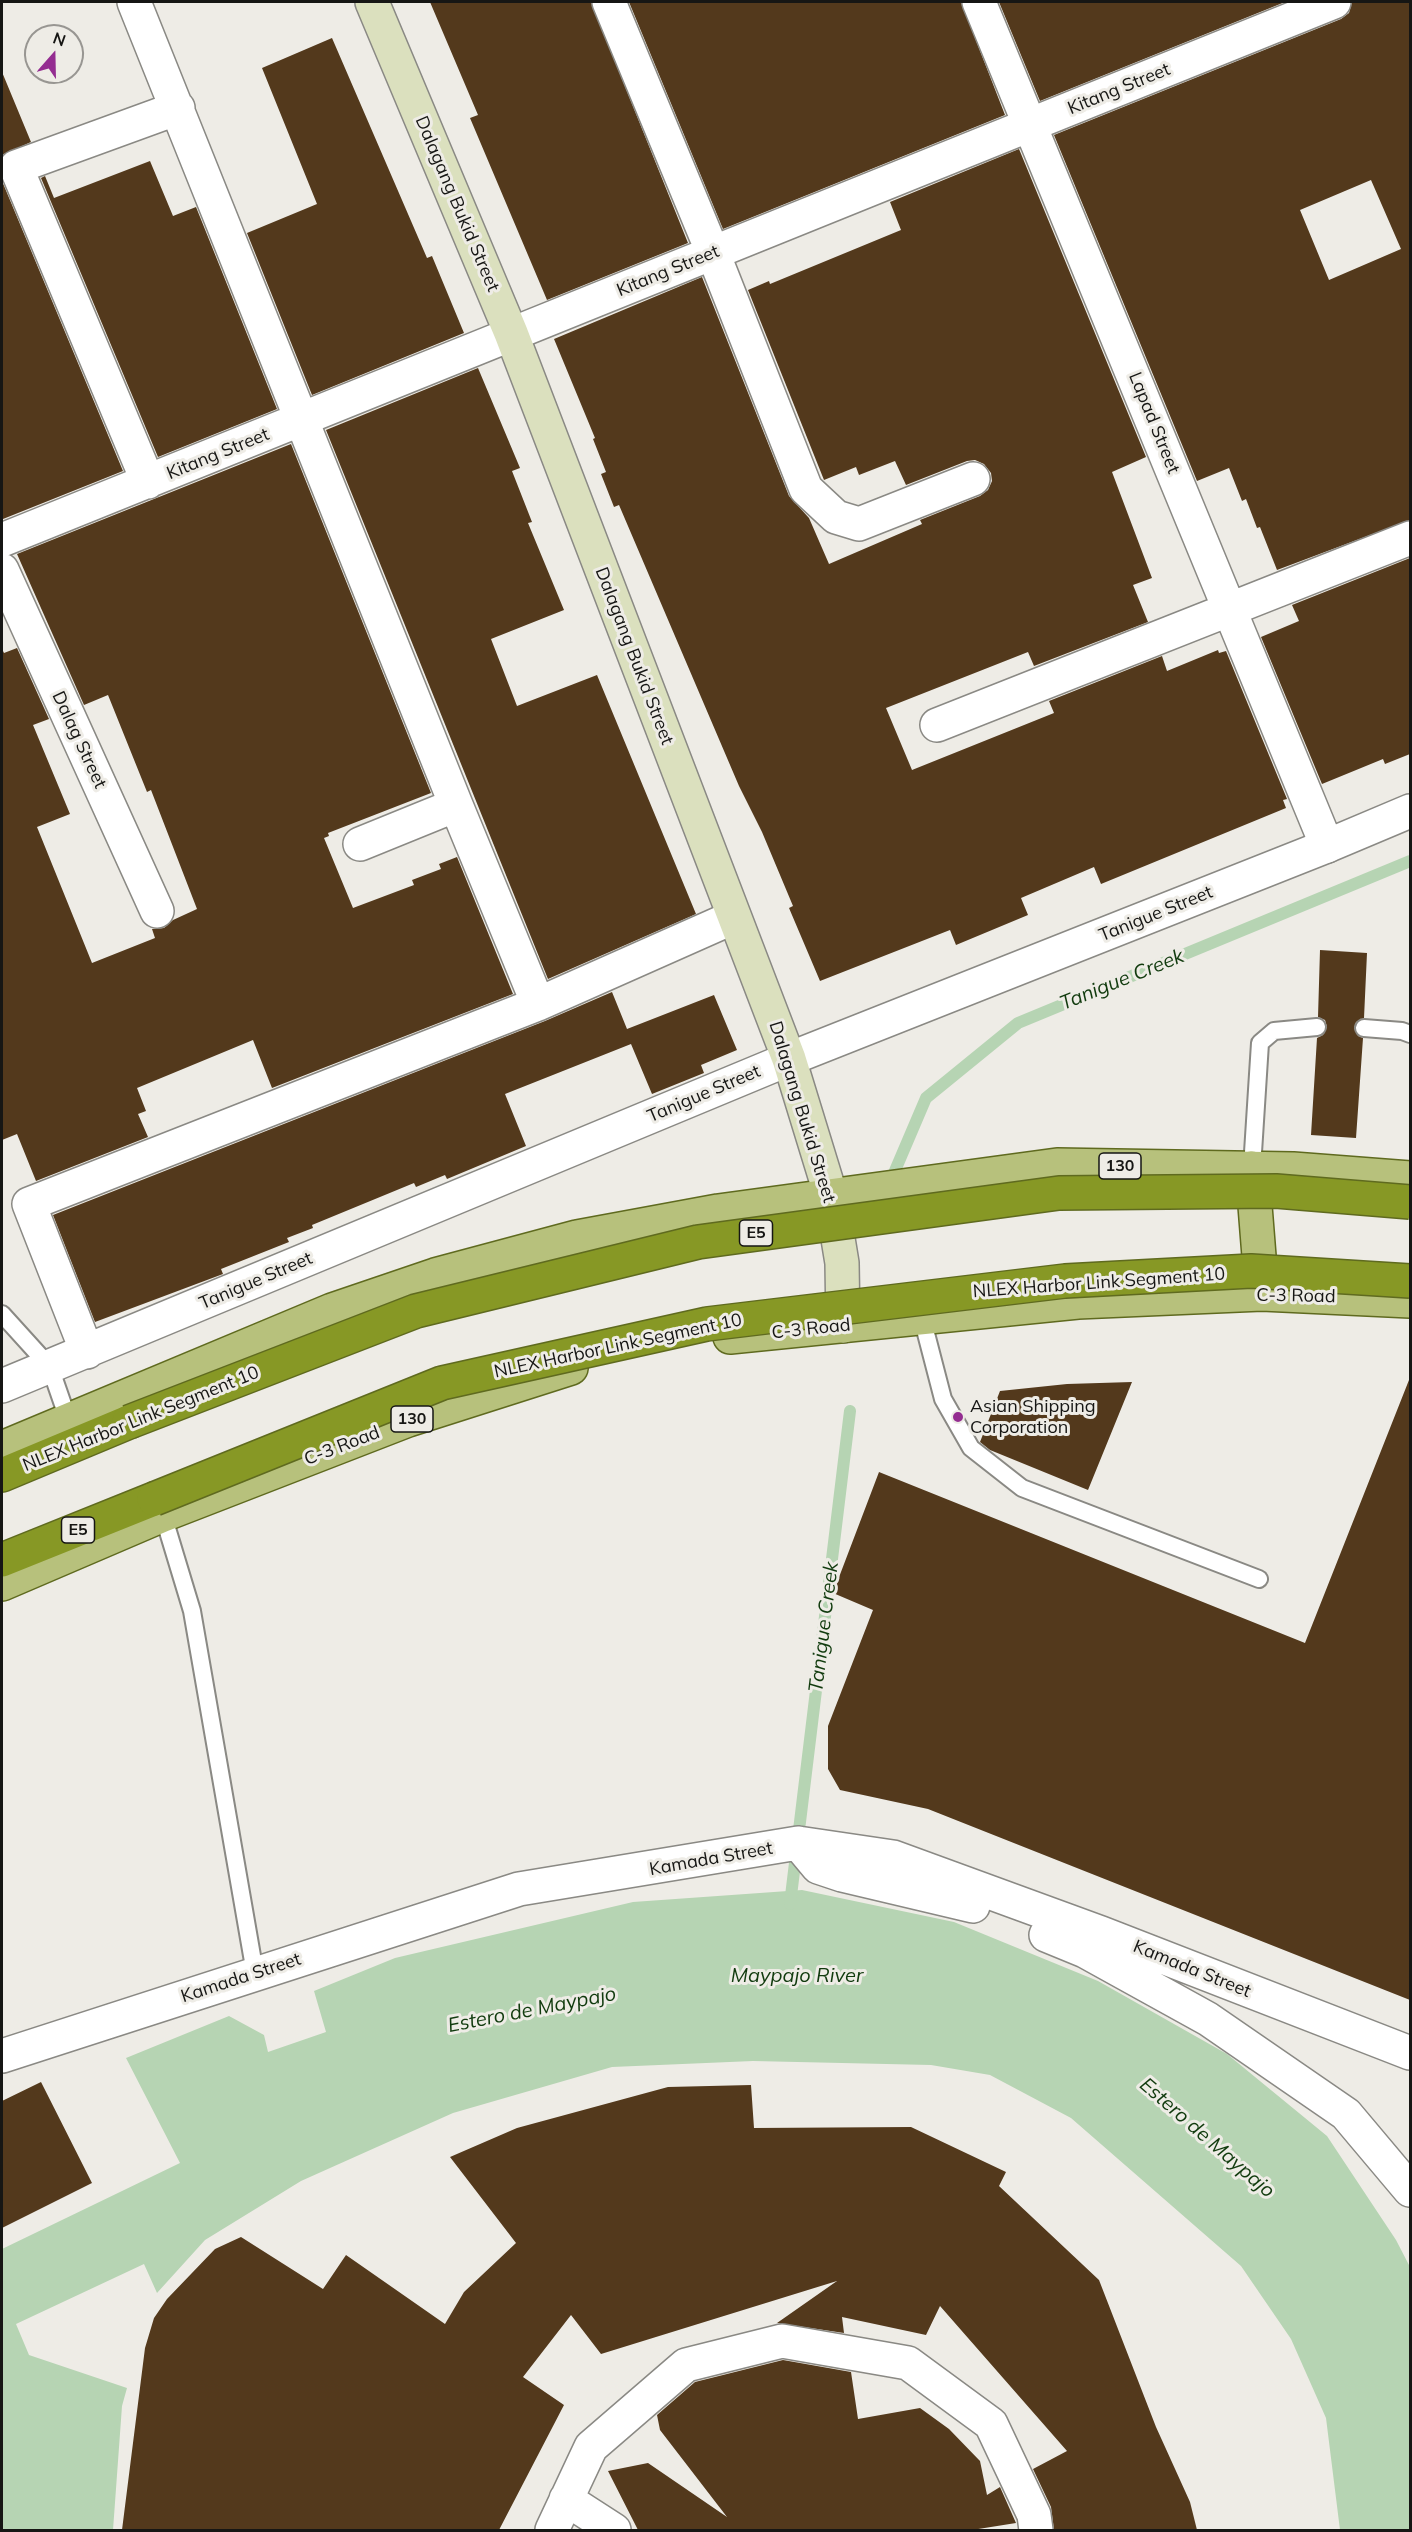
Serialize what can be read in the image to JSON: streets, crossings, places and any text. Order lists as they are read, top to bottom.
{
  "streets": {
    "highway": ["E5", "NLEX Harbor Link Segment 10"],
    "main road": ["Dalagang Bukid Street", "130", "C-3 Road"],
    "street": [
      "Kitang Street",
      "Lapad Street",
      "Dalag Street",
      "Tanigue Street",
      "Kamada Street"
    ]
  },
  "crossings": [
    ["Kitang Street", "Dalagang Bukid Street"],
    ["Kitang Street", "Lapad Street"],
    ["Dalagang Bukid Street", "Tanigue Street"],
    ["Dalagang Bukid Street", "130"],
    ["Dalagang Bukid Street", "C-3 Road"],
    ["Lapad Street", "Tanigue Street"]
  ],
  "water": ["Tanigue Creek", "Maypajo River", "Estero de Maypajo"],
  "places": ["Asian Shipping Corporation"],
  "north": "top"
}
